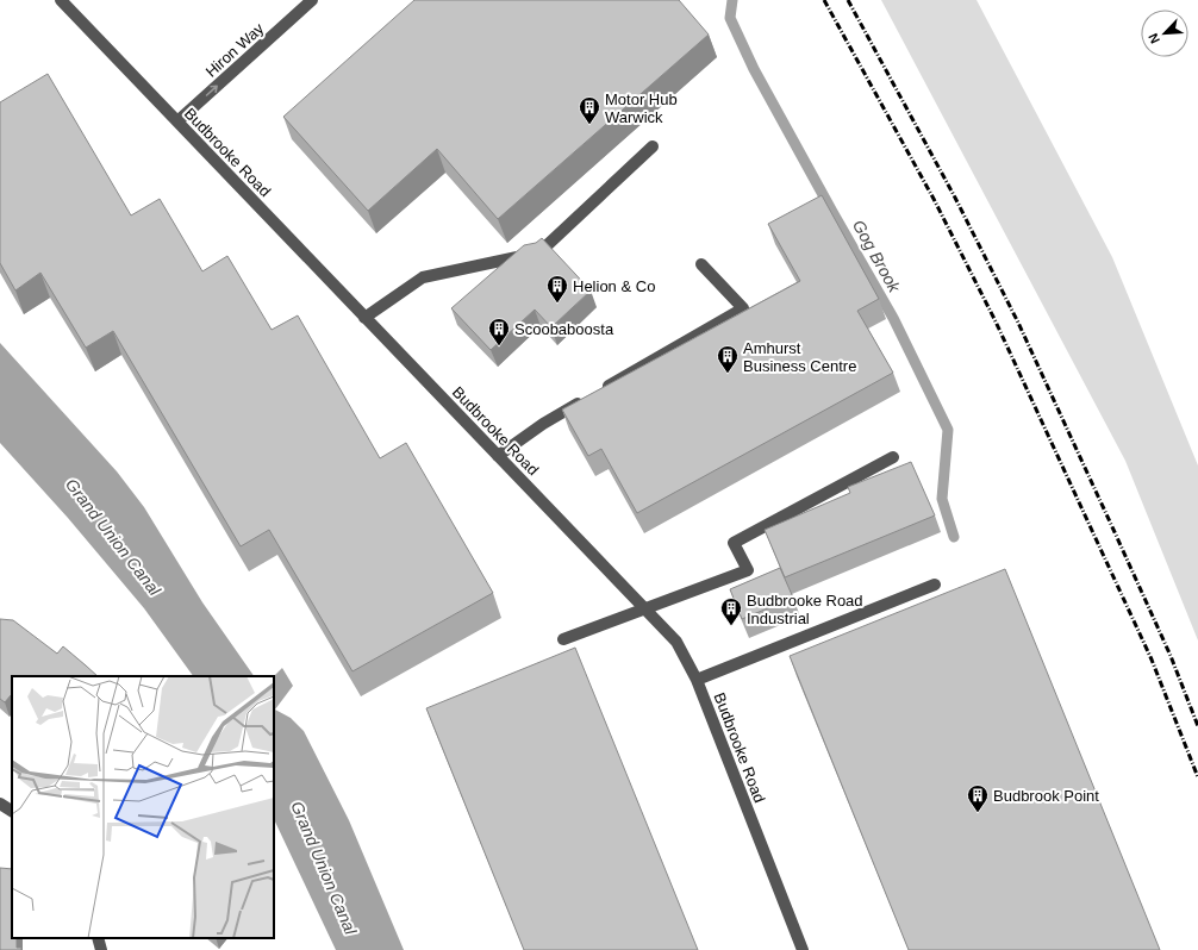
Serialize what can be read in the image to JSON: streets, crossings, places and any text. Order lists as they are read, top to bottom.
{
  "streets": {
    "street": ["Hiron Way", "Budbrooke Road"]
  },
  "crossings": [
    ["Hiron Way", "Budbrooke Road"]
  ],
  "one_way": ["Hiron Way"],
  "water": ["Gog Brook", "Grand Union Canal"],
  "places": {
    "building": [
      "Motor Hub Warwick",
      "Helion & Co",
      "Scoobaboosta",
      "Amhurst Business Centre",
      "Budbrooke Road Industrial",
      "Budbrook Point"
    ]
  },
  "north": "bottom left"
}
